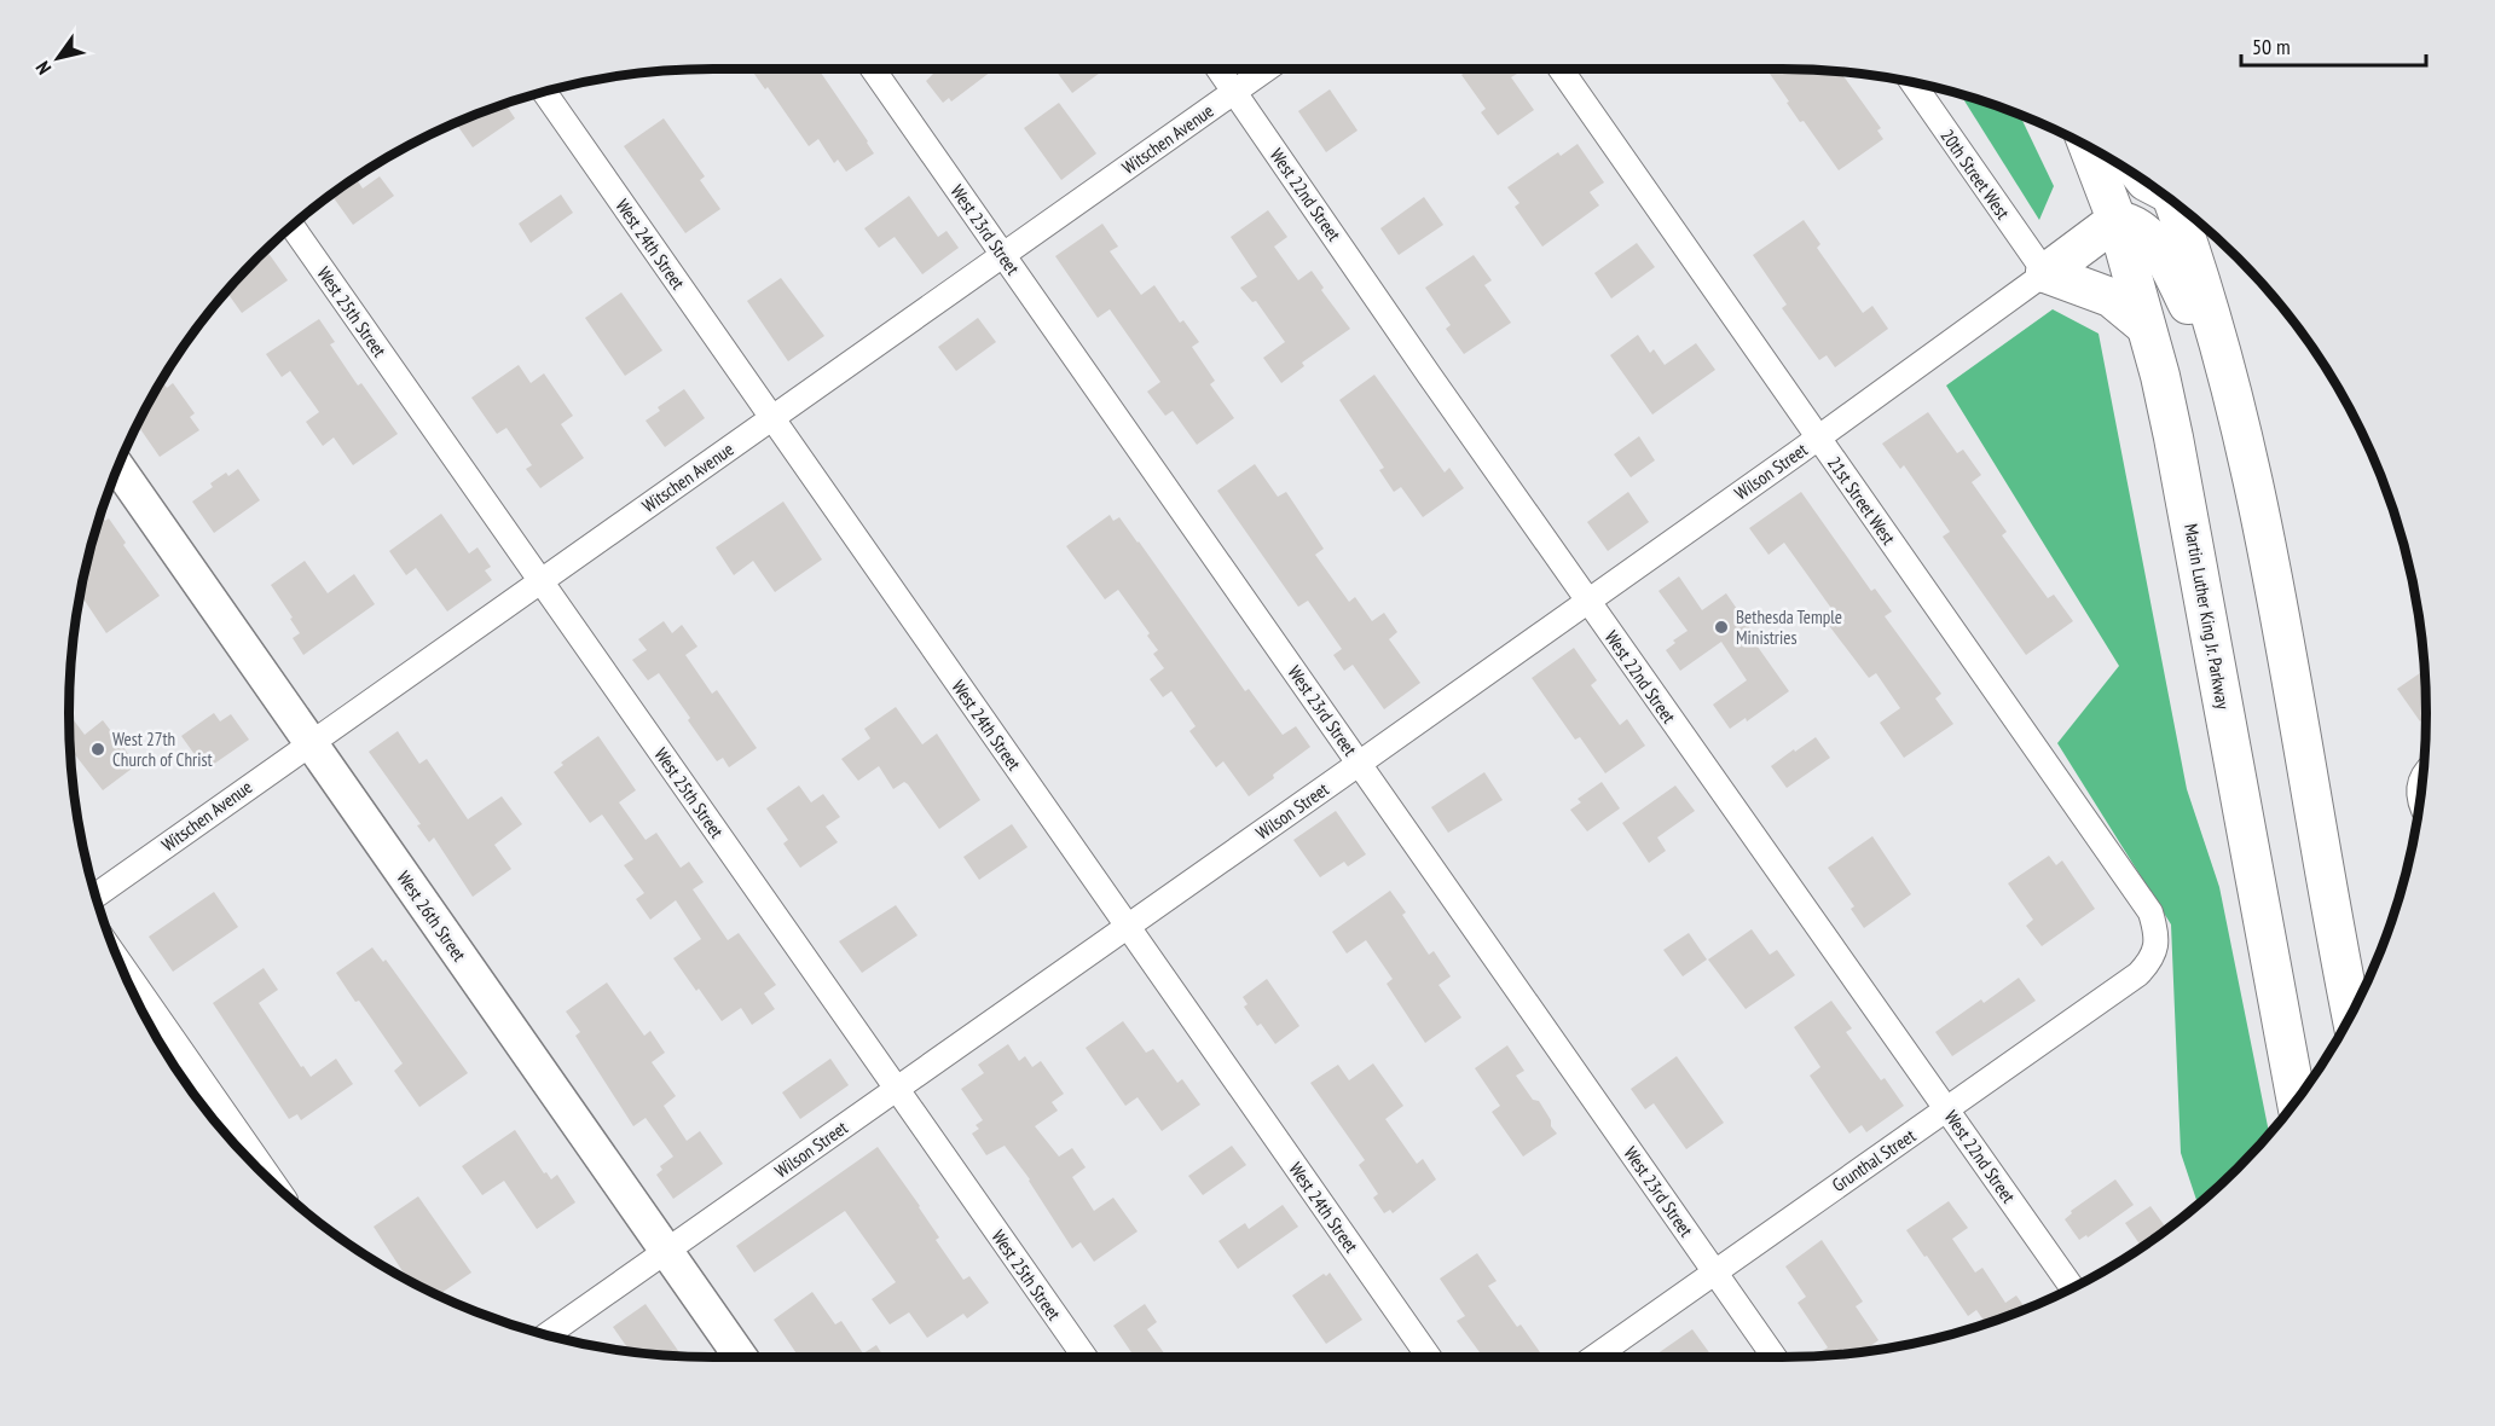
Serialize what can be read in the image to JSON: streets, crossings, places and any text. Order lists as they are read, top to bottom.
{
  "streets": {
    "highway": ["Martin Luther King Jr. Parkway"],
    "main road": ["West 26th Street"],
    "street": [
      "Witschen Avenue",
      "20th Street West",
      "West 22nd Street",
      "West 23rd Street",
      "West 24th Street",
      "West 25th Street",
      "Wilson Street",
      "21st Street West",
      "Grunthal Street"
    ]
  },
  "crossings": [
    ["Witschen Avenue", "West 22nd Street"],
    ["Witschen Avenue", "West 23rd Street"],
    ["Witschen Avenue", "West 24th Street"],
    ["Witschen Avenue", "West 25th Street"],
    ["Witschen Avenue", "West 26th Street"],
    ["20th Street West", "Wilson Street"],
    ["West 22nd Street", "Wilson Street"],
    ["West 22nd Street", "Grunthal Street"],
    ["West 23rd Street", "Wilson Street"],
    ["West 23rd Street", "Grunthal Street"],
    ["West 24th Street", "Wilson Street"],
    ["West 25th Street", "Wilson Street"],
    ["Wilson Street", "21st Street West"],
    ["Wilson Street", "West 26th Street"],
    ["21st Street West", "Grunthal Street"]
  ],
  "places": ["Bethesda Temple Ministries", "West 27th Church of Christ"],
  "scale_bar": "50 m",
  "north": "bottom left"
}
